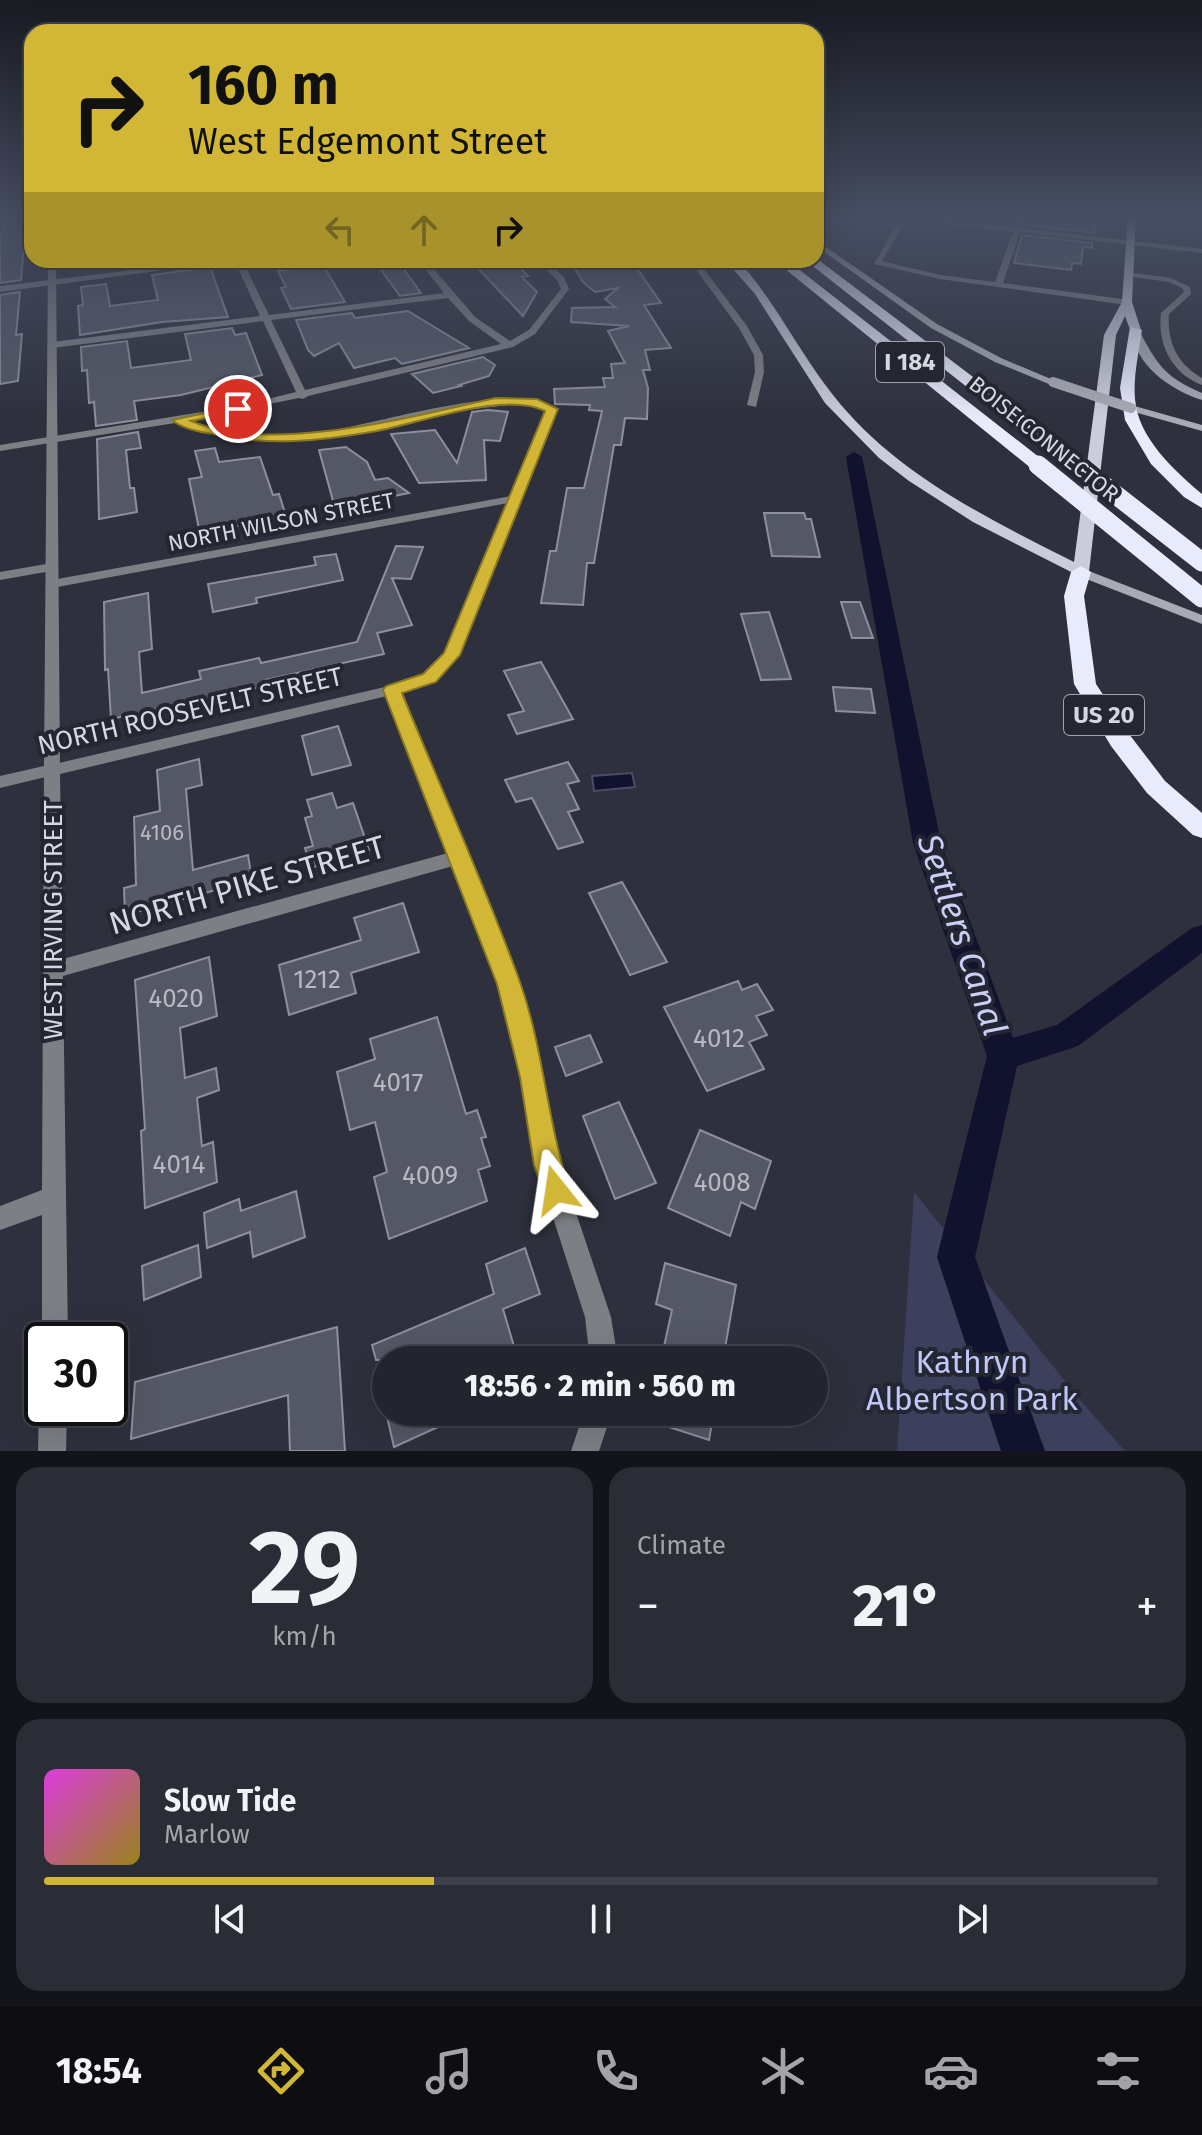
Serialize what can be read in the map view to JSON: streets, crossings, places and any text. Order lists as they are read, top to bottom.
{
  "streets": {
    "highway": ["I 184", "BOISE CONNECTOR", "US 20"],
    "street": [
      "NORTH WILSON STREET",
      "NORTH ROOSEVELT STREET",
      "NORTH PIKE STREET",
      "WEST IRVING STREET"
    ]
  },
  "crossings": [
    ["NORTH WILSON STREET", "NORTH ROOSEVELT STREET"],
    ["NORTH WILSON STREET", "WEST IRVING STREET"],
    ["NORTH ROOSEVELT STREET", "WEST IRVING STREET"],
    ["NORTH PIKE STREET", "WEST IRVING STREET"]
  ],
  "water": ["Settlers Canal"],
  "parks": ["Kathryn Albertson Park"],
  "house_numbers": [
    "4106",
    "1212",
    "4020",
    "4012",
    "4017",
    "4014",
    "4009",
    "4008"
  ],
  "page": {
    "turn": ["160 m", "West Edgemont Street"],
    "limit": "30",
    "trip": "18:56 · 2 min · 560 m",
    "tile": [
      ["29", "km/h"],
      "Climate"
    ],
    "heat": ["−", "21°", "+"],
    "song": ["Slow Tide", "Marlow"],
    "tabs": "18:54"
  }
}
